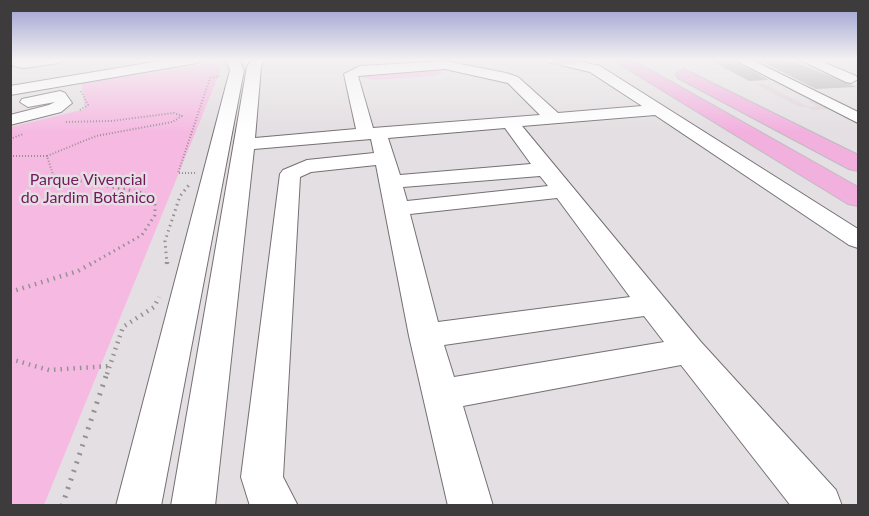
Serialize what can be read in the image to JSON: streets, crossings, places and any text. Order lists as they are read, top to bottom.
{
  "parks": ["Parque Vivencial do Jardim Botânico"]
}
